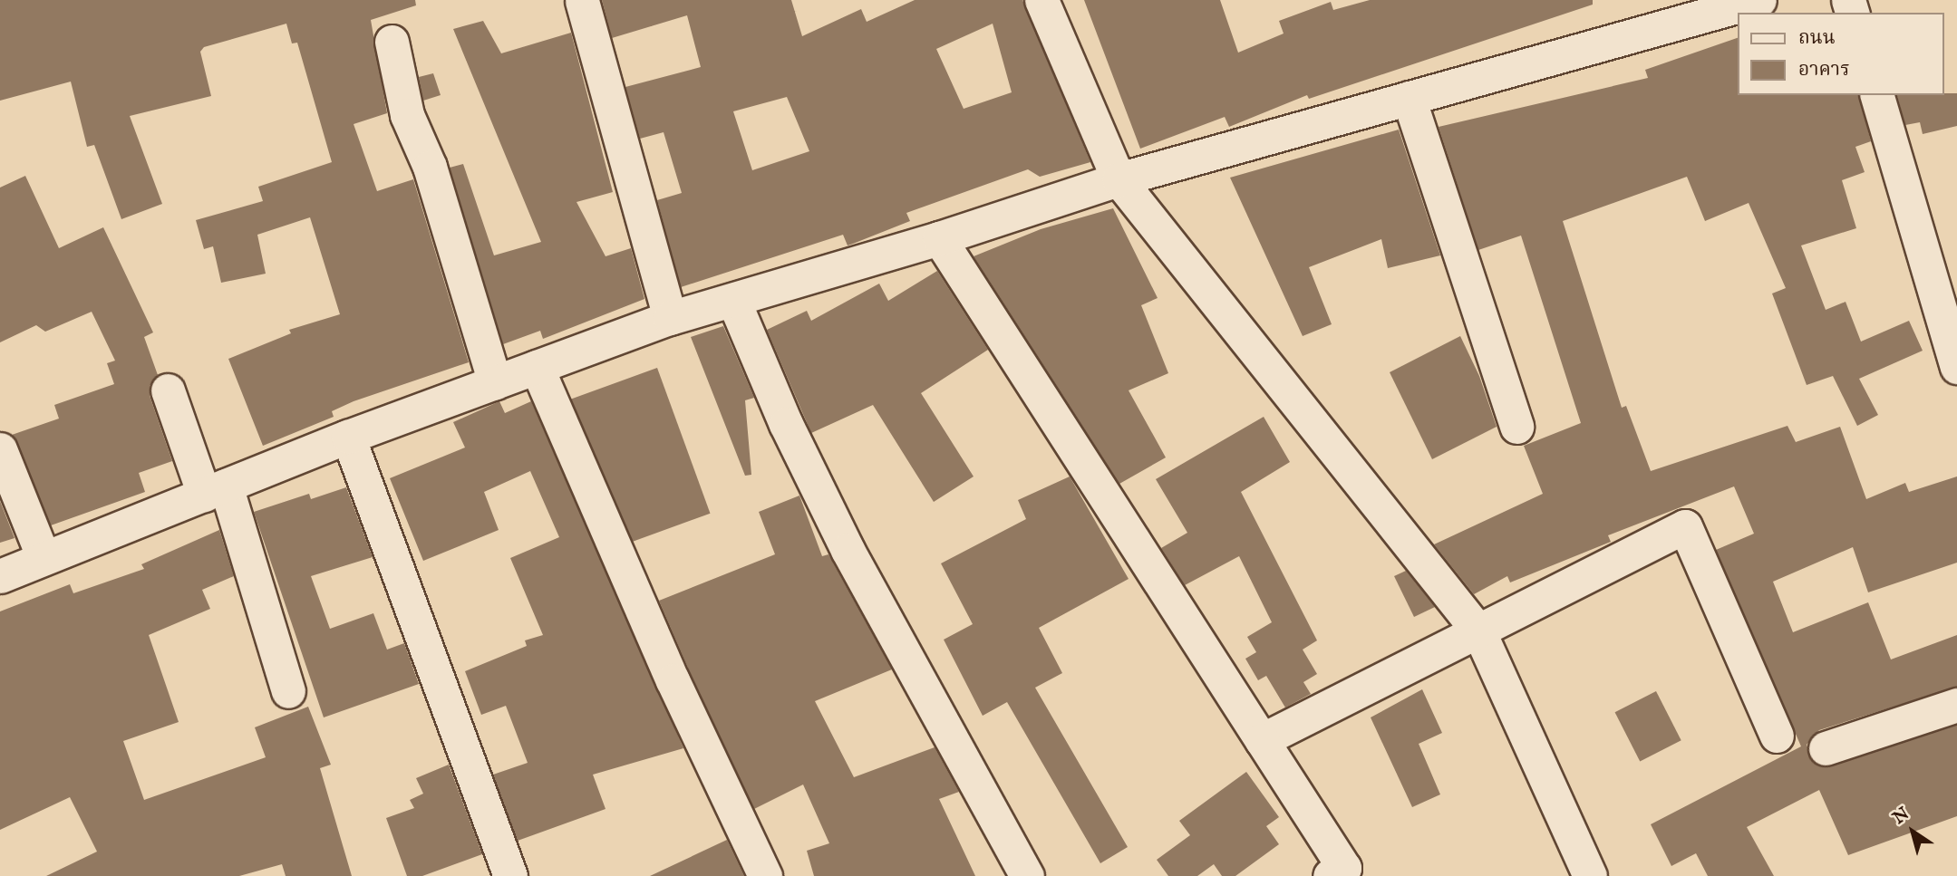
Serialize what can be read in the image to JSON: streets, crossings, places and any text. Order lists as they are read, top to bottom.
{
  "legend": ["ถนน", "อาคาร"],
  "north": "top left"
}
